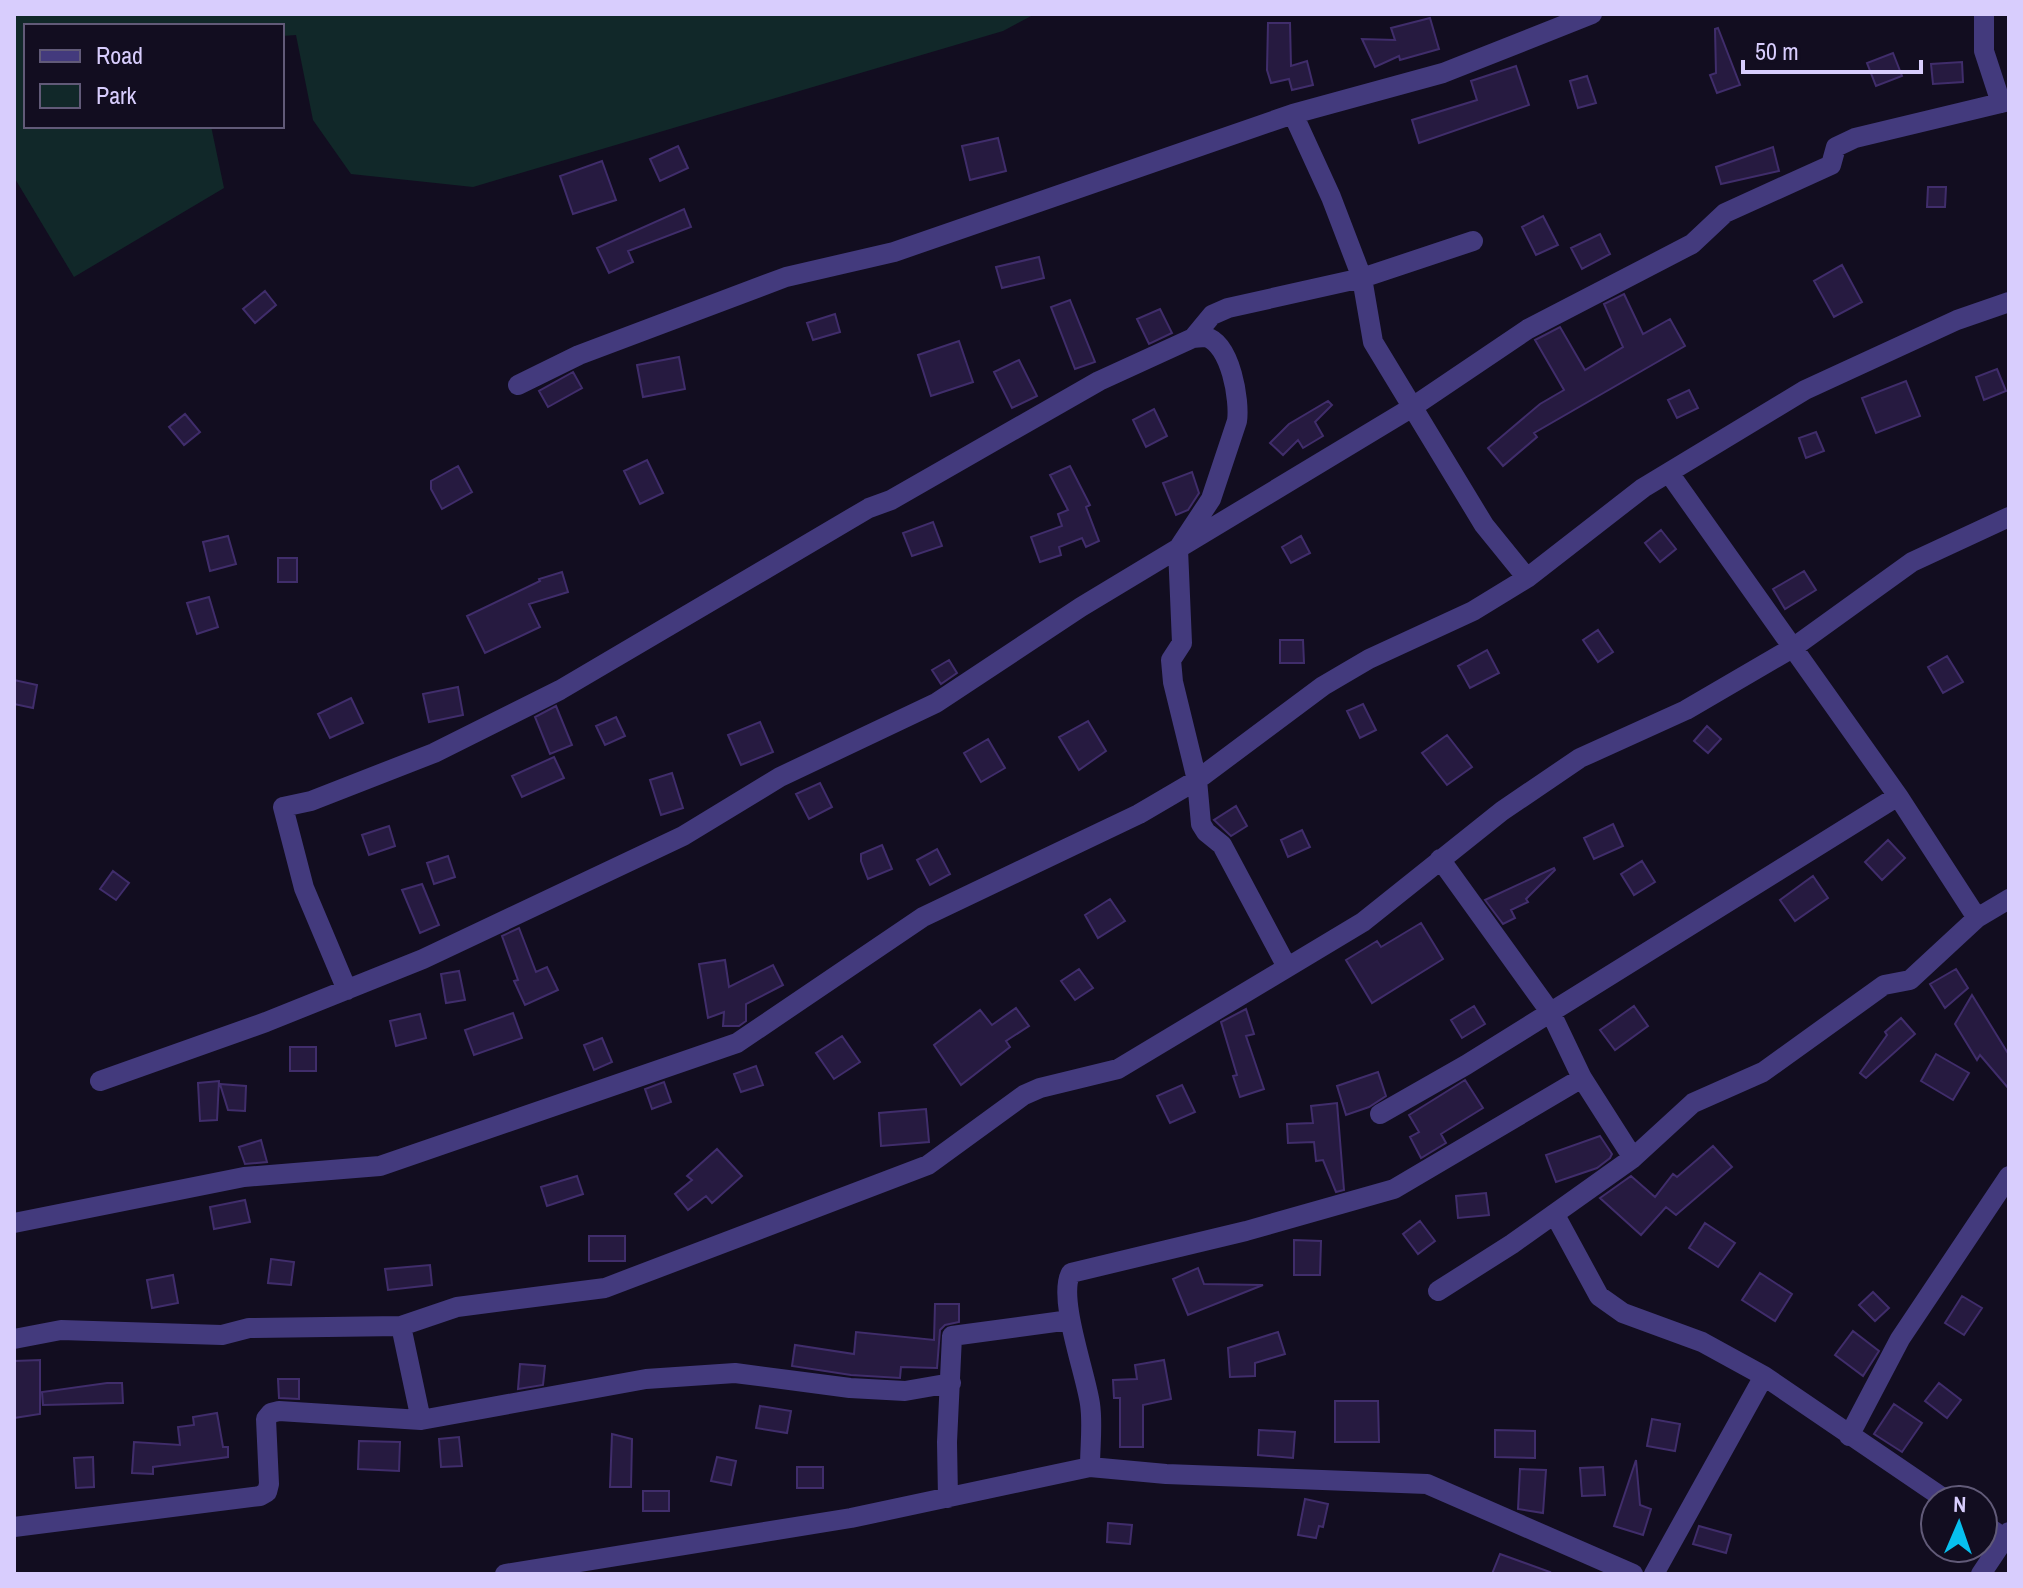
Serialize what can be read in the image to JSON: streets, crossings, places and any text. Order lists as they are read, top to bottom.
{
  "legend": ["Road", "Park"],
  "scale_bar": "50 m",
  "north": "top"
}
